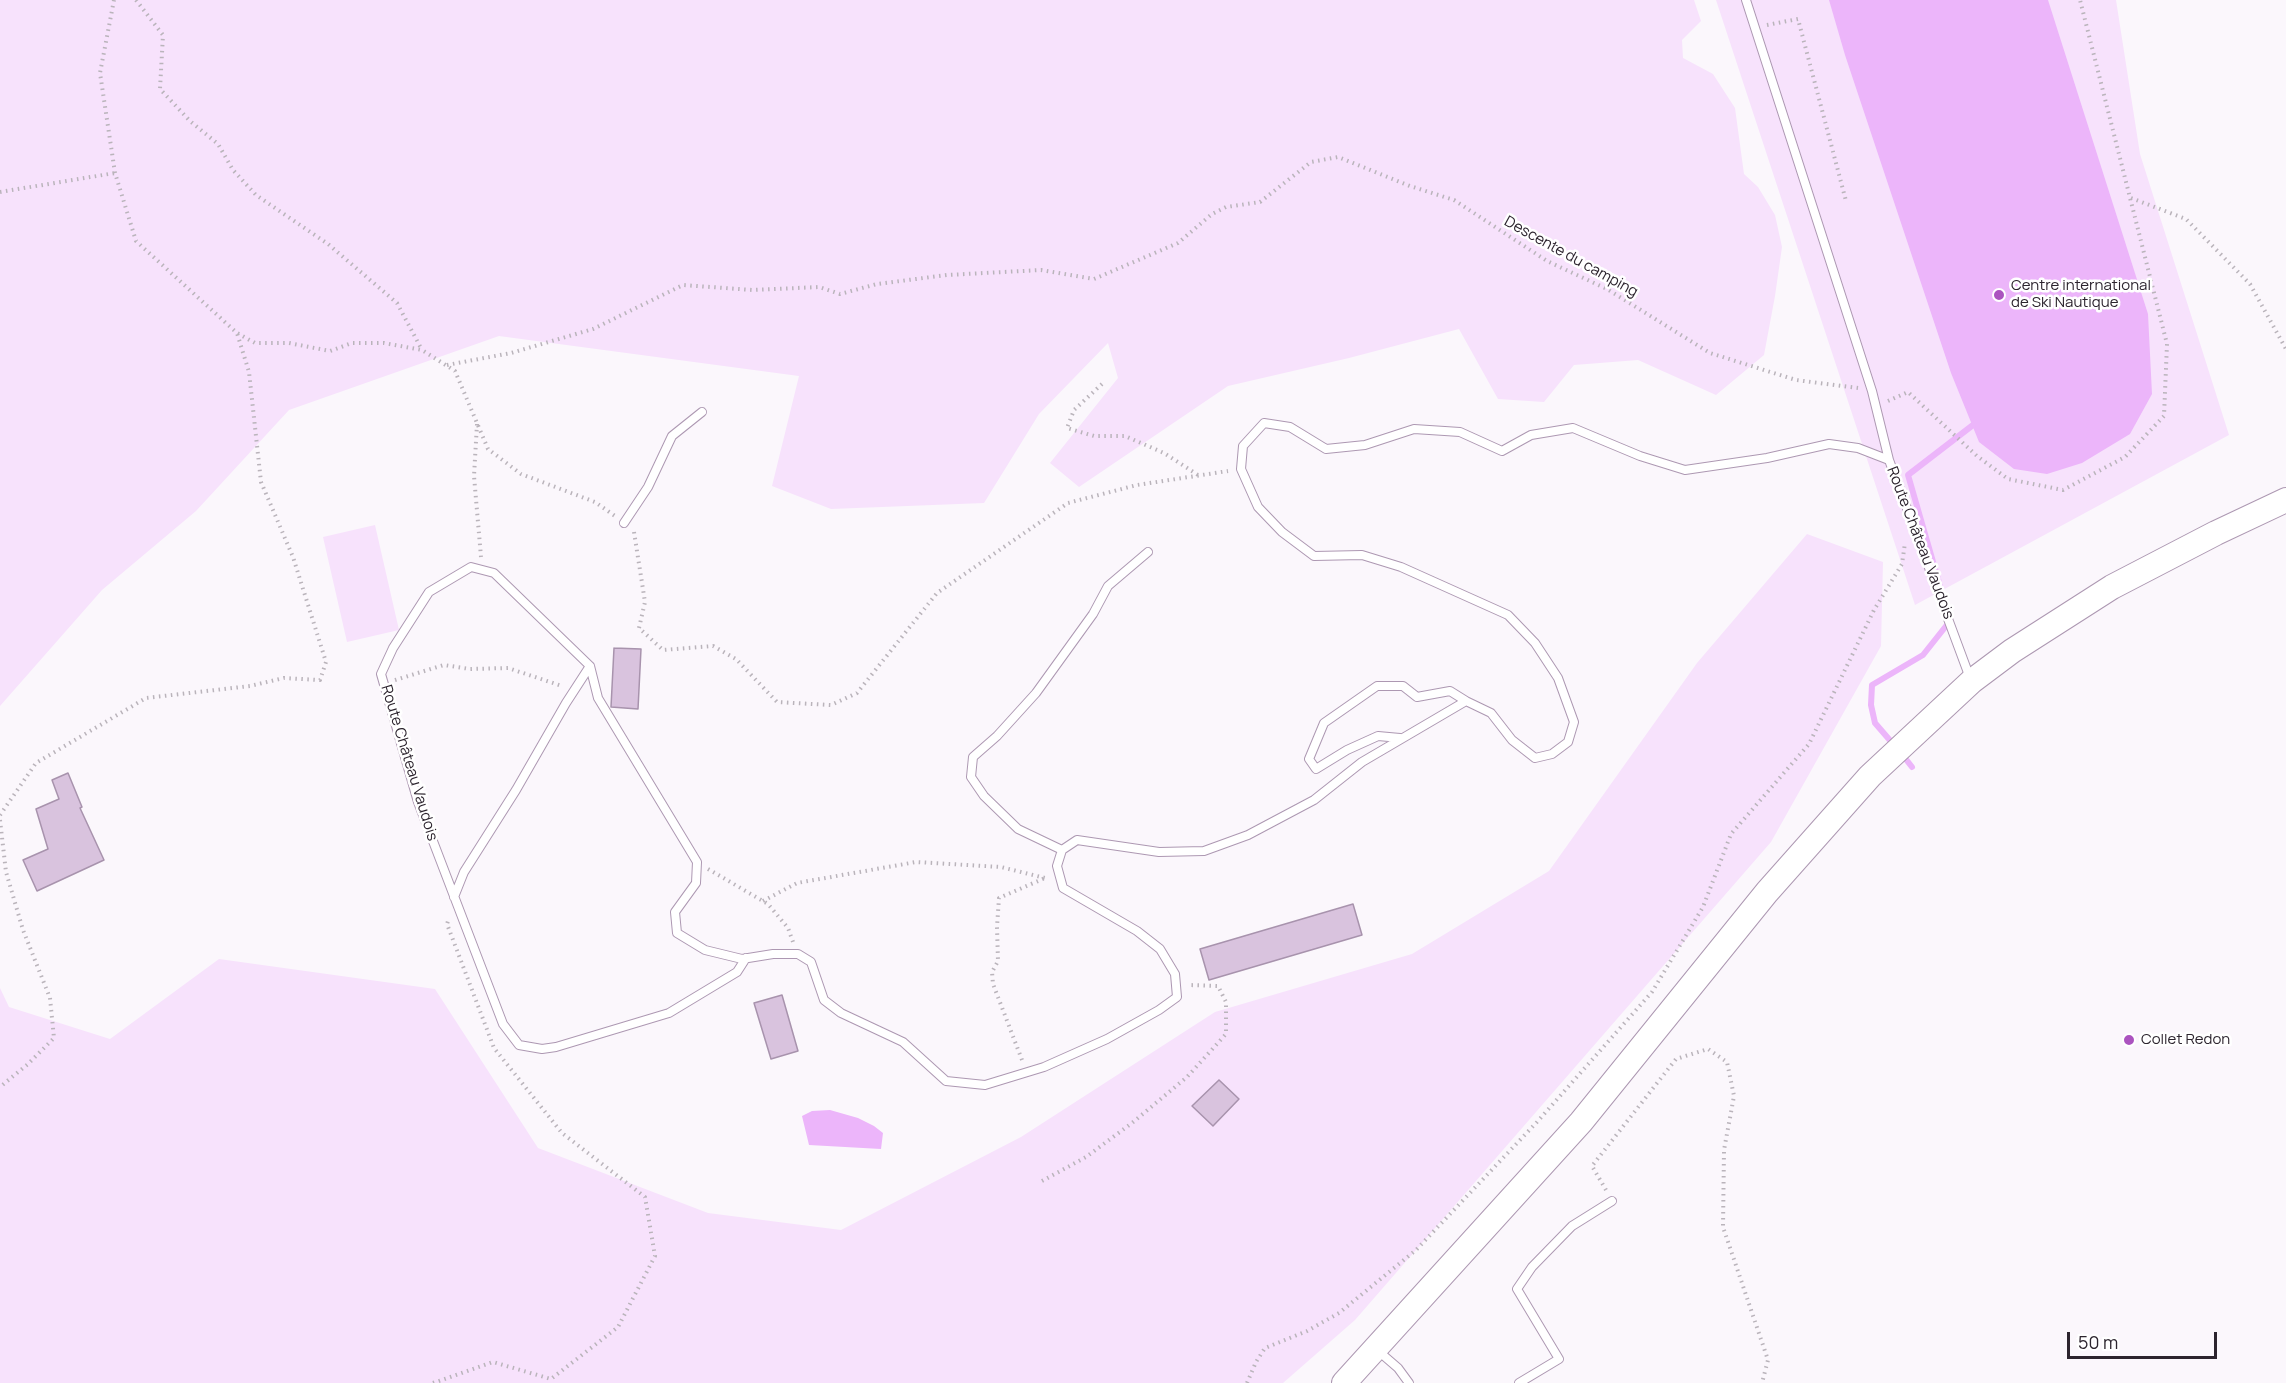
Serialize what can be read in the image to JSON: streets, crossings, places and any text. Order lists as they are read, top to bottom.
{
  "streets": {
    "lane": ["Route Château Vaudois"],
    "path": ["Descente du camping"]
  },
  "places": ["Centre international de Ski Nautique", "Collet Redon"],
  "scale_bar": "50 m"
}
